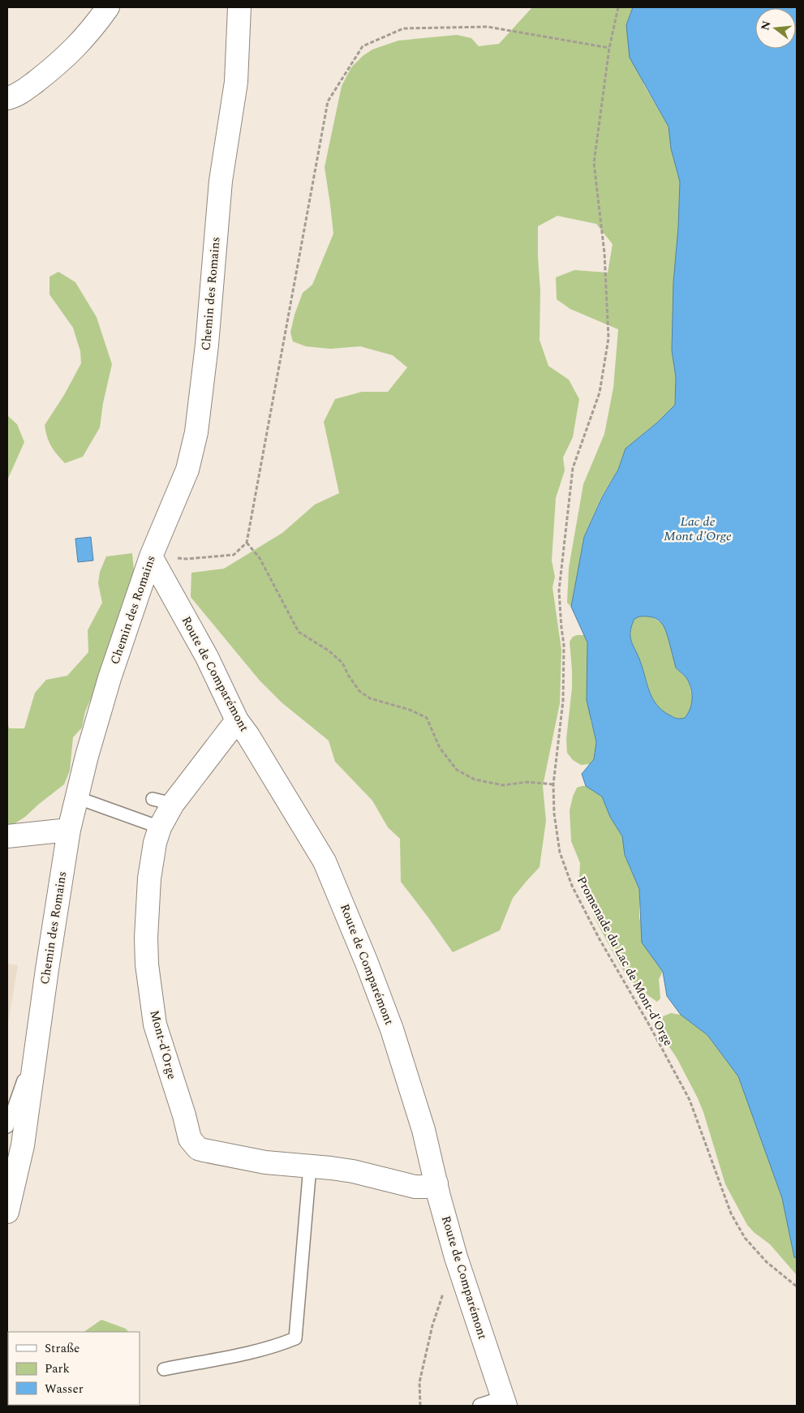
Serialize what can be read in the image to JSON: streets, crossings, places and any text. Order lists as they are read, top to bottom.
{
  "streets": {
    "street": ["Chemin des Romains", "Route de Comparémont", "Mont-d'Orge"],
    "path": ["Promenade du Lac de Mont-d'Orge"]
  },
  "crossings": [
    ["Chemin des Romains", "Route de Comparémont"],
    ["Route de Comparémont", "Mont-d'Orge"]
  ],
  "water": ["Lac de Mont d'Orge"],
  "legend": ["Straße", "Park", "Wasser"],
  "north": "left"
}
